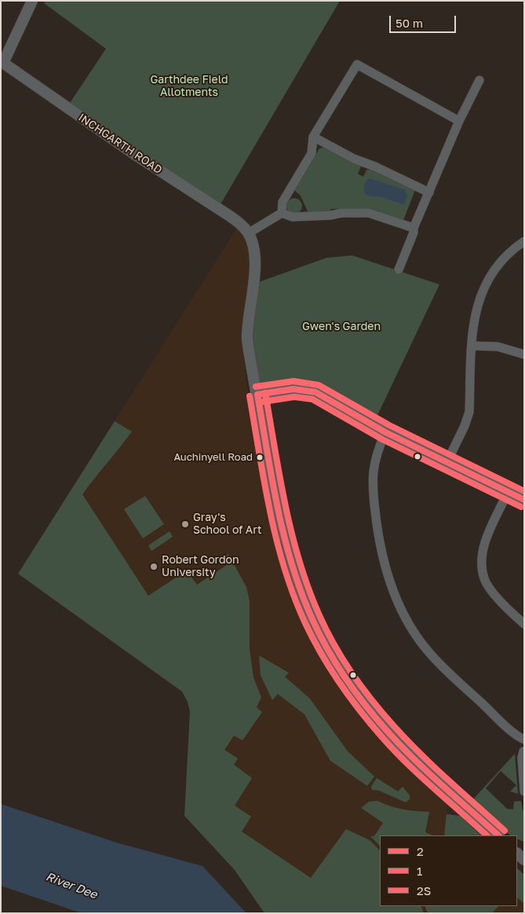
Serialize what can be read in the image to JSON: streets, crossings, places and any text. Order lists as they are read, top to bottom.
{
  "streets": {
    "street": ["INCHGARTH ROAD"]
  },
  "water": ["River Dee"],
  "parks": ["Garthdee Field Allotments", "Gwen's Garden"],
  "places": ["Auchinyell Road", "Gray's School of Art", "Robert Gordon University"],
  "lines": ["transit line 2S", "transit line 2", "transit line 1"],
  "legend": ["2", "1", "2S"],
  "scale_bar": "50 m"
}
